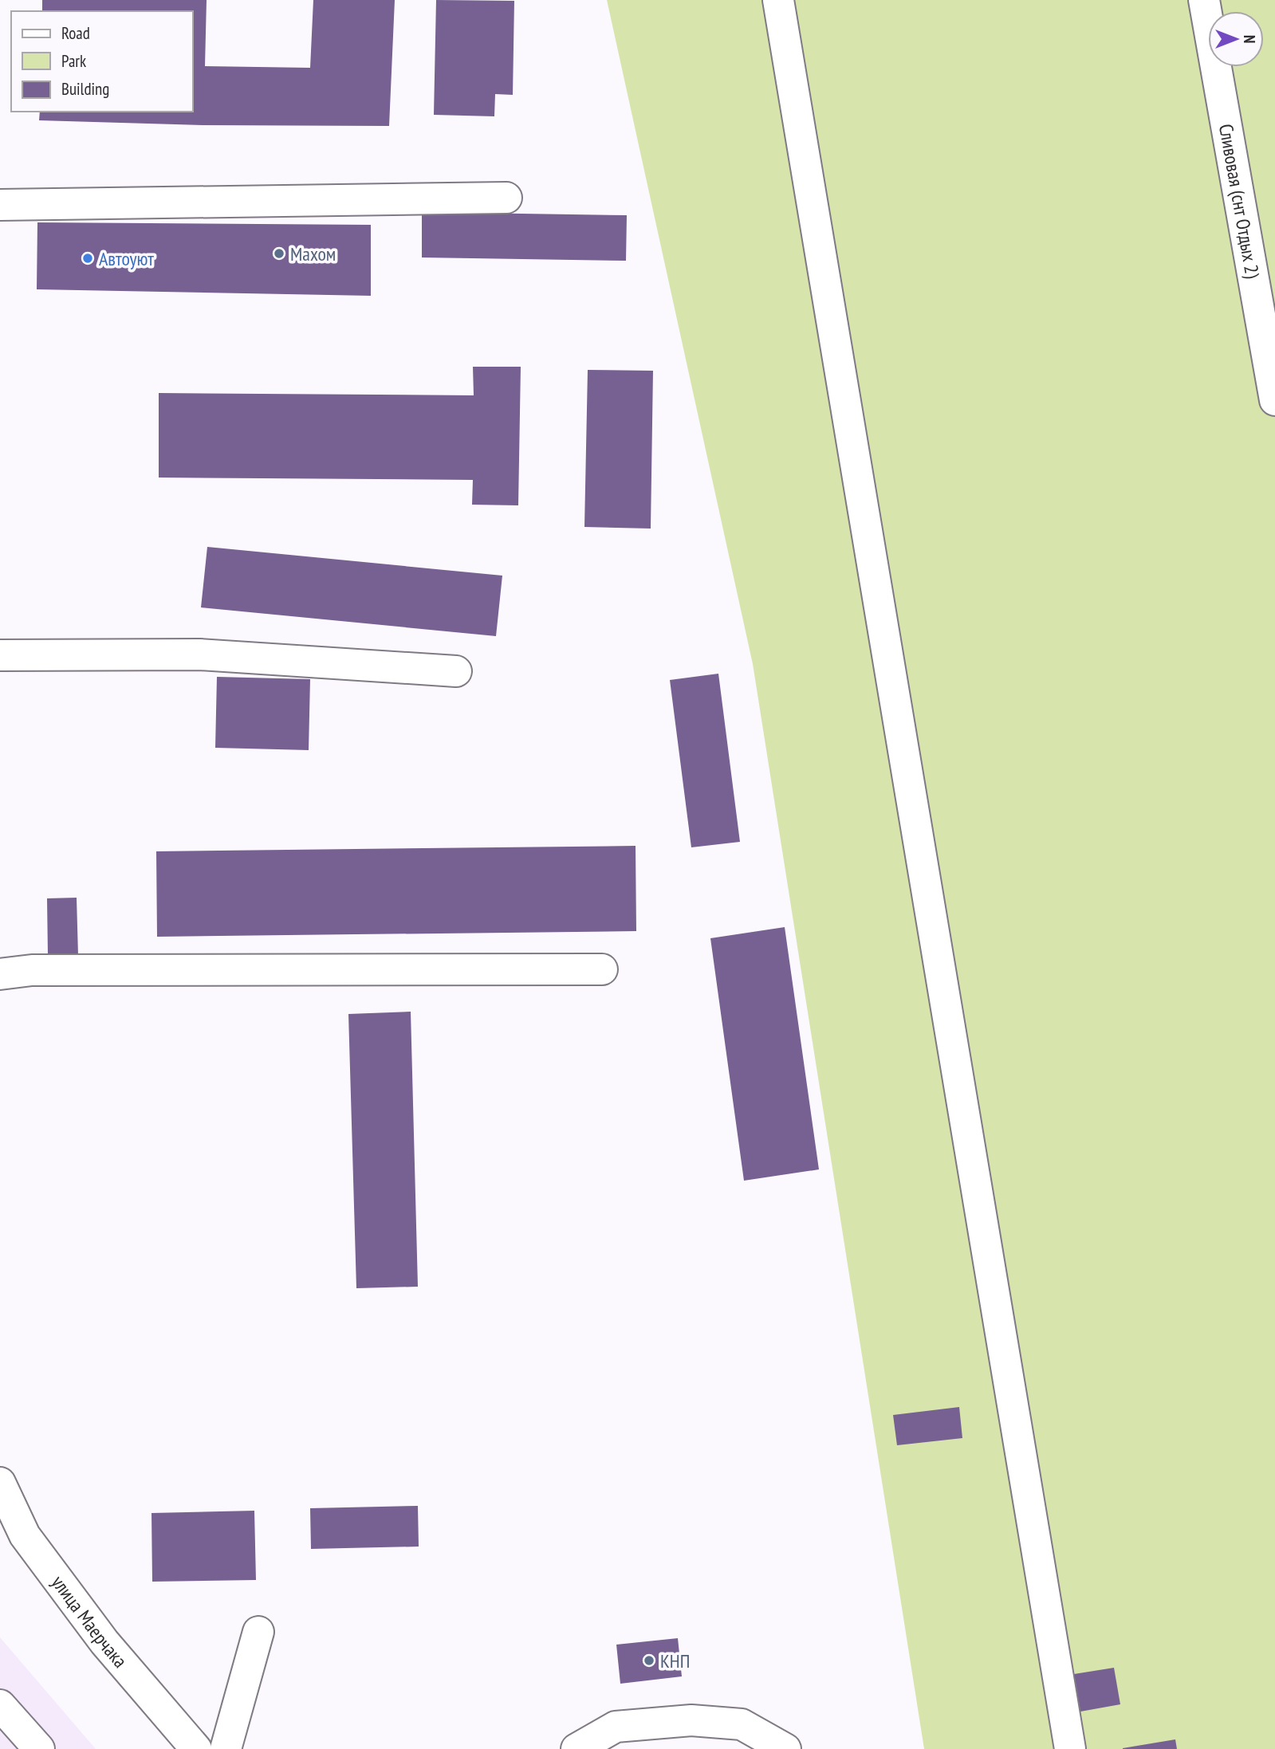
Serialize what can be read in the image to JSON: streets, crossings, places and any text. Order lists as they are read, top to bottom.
{
  "streets": {
    "street": ["Сливовая (снт Отдых 2)", "улица Маерчака"]
  },
  "places": ["Махом", "Автоуют", "КНП"],
  "legend": ["Road", "Park", "Building"],
  "north": "right"
}
